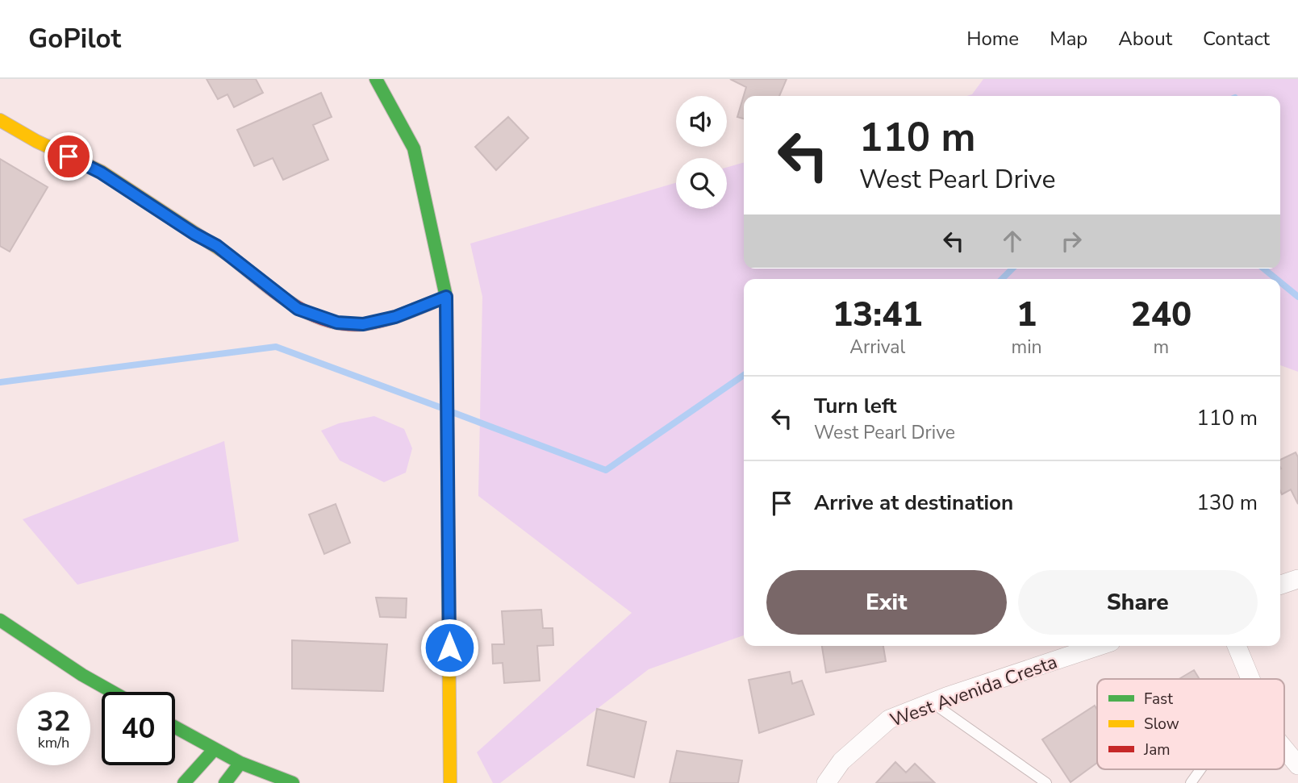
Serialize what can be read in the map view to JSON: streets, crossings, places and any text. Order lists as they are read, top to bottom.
{
  "streets": {
    "street": ["West Avenida Cresta"]
  },
  "legend": ["Fast", "Slow", "Jam"],
  "page": {
    "header": "GoPilot",
    "nav": [
      "Home",
      "Map",
      "About",
      "Contact"
    ],
    "turn": ["110 m", "West Pearl Drive"],
    "eta": [
      "13:41",
      "Arrival",
      "1",
      "min",
      "240",
      "m"
    ],
    "list": [
      {
        "name": "Turn left",
        "note": "West Pearl Drive",
        "value": "110 m"
      },
      {
        "name": "Arrive at destination",
        "value": "130 m"
      }
    ],
    "buttons": ["Exit", "Share"],
    "speed": "32 km/h",
    "limit": "40"
  }
}
